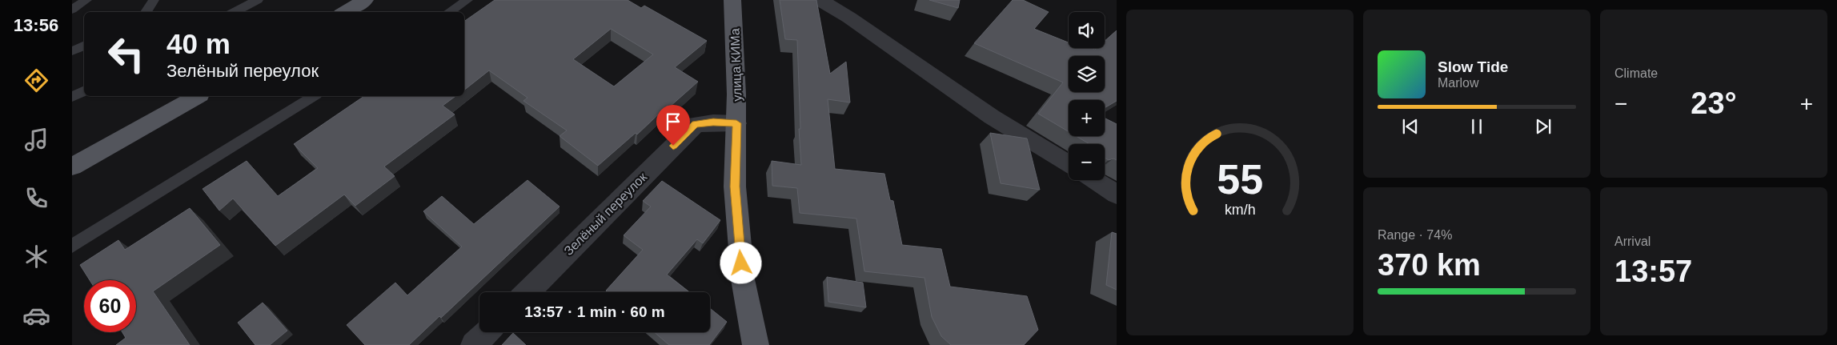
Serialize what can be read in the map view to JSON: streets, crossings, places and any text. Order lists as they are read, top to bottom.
{
  "streets": {
    "main road": ["улица КИМа"],
    "street": ["Зелёный переулок"]
  },
  "crossings": [
    ["улица КИМа", "Зелёный переулок"]
  ],
  "page": {
    "tabs": "13:56",
    "tile": [
      "Climate",
      ["Range · 74%", "370 km"],
      ["Arrival", "13:57"]
    ],
    "map_buttons": ["+", "−"],
    "turn": ["40 m", "Зелёный переулок"],
    "song": ["Slow Tide", "Marlow"],
    "heat": ["−", "23°", "+"],
    "limit": "60",
    "trip": "13:57 · 1 min · 60 m",
    "gauge": ["55", "km/h"]
  }
}
